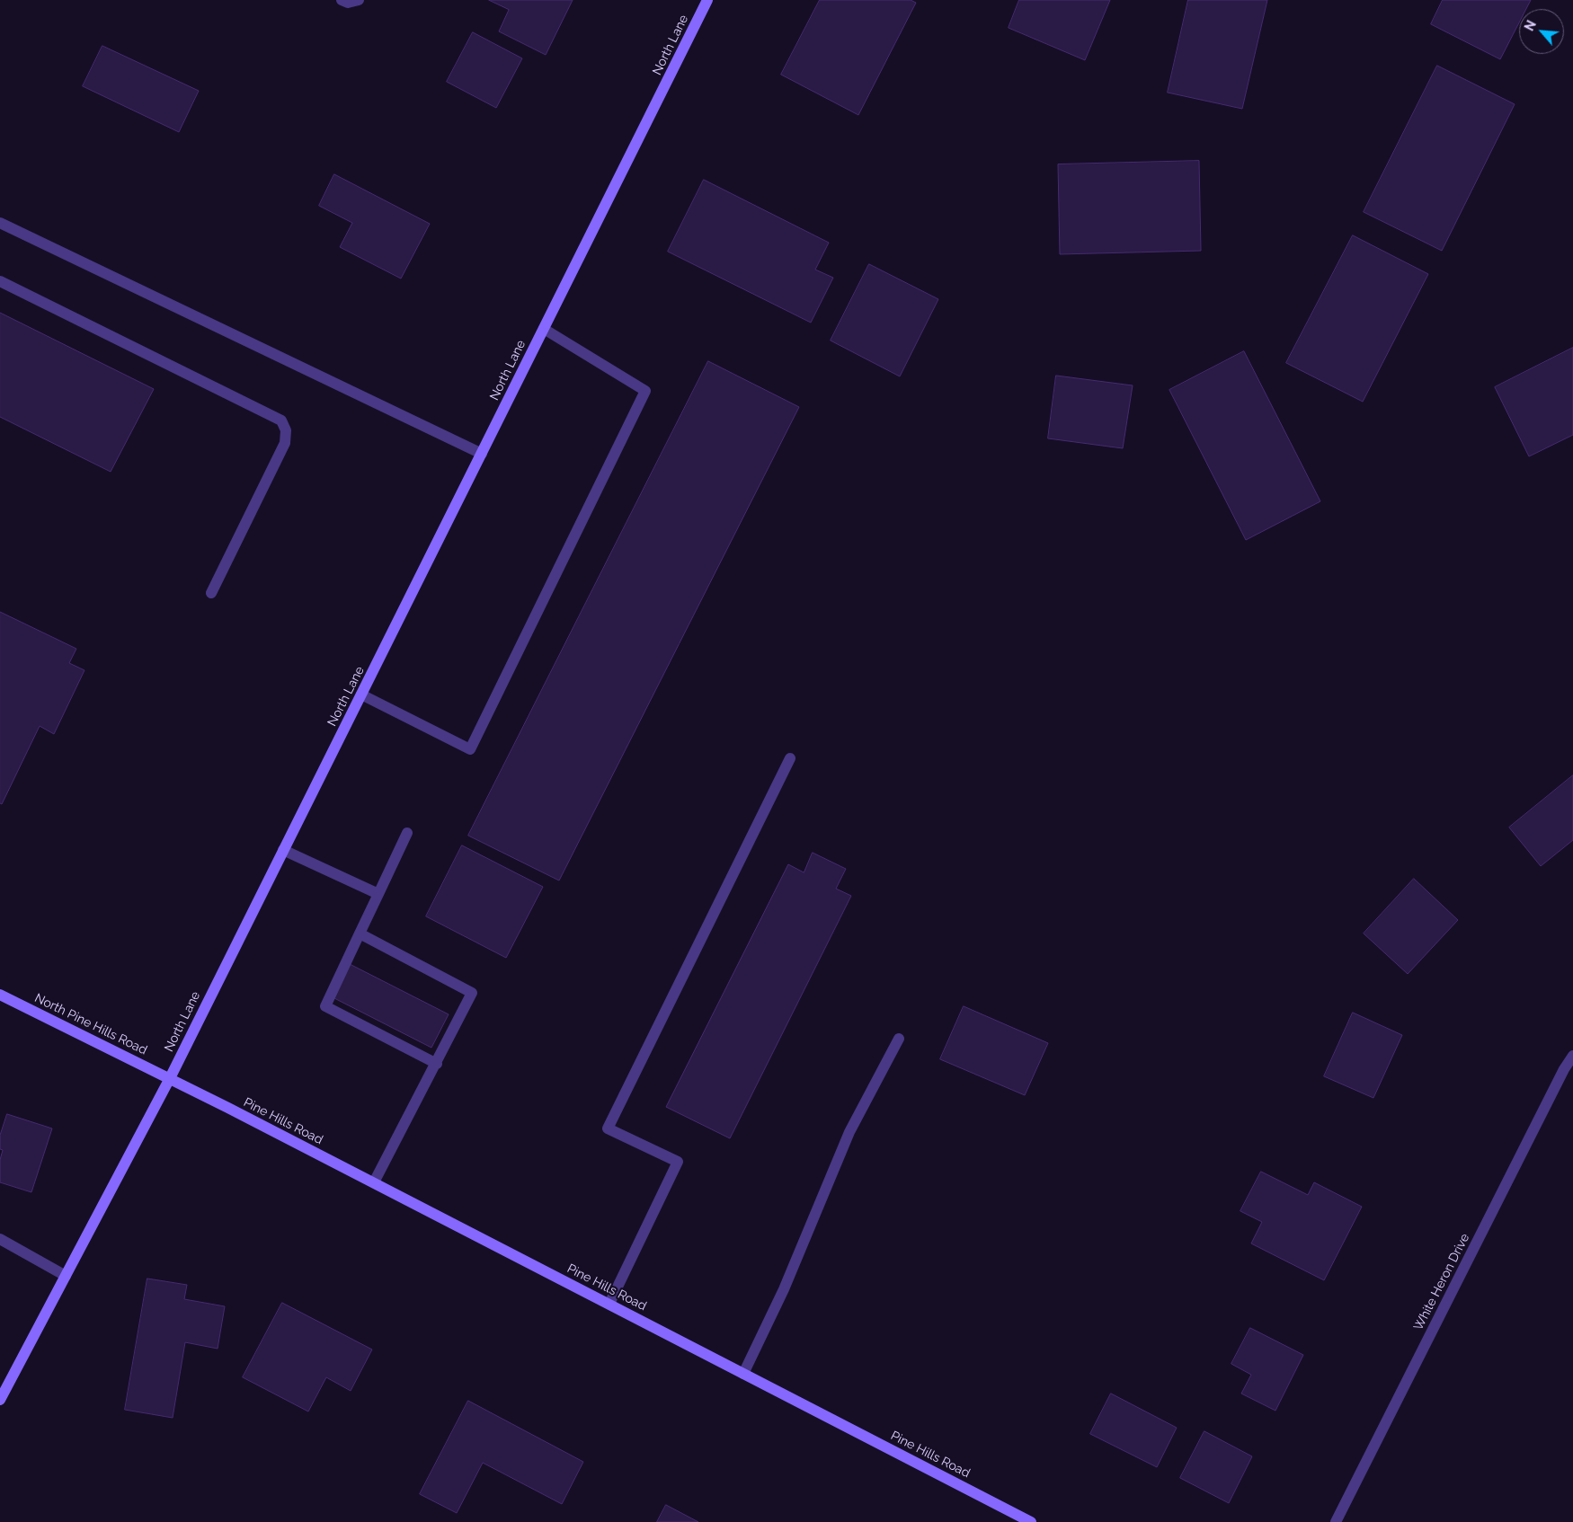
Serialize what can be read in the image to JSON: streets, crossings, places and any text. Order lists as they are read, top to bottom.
{
  "streets": {
    "street": [
      "North Lane",
      "North Pine Hills Road",
      "Pine Hills Road",
      "White Heron Drive"
    ]
  },
  "crossings": [
    ["North Lane", "North Pine Hills Road"],
    ["North Lane", "Pine Hills Road"],
    ["North Pine Hills Road", "Pine Hills Road"]
  ],
  "north": "top left"
}
